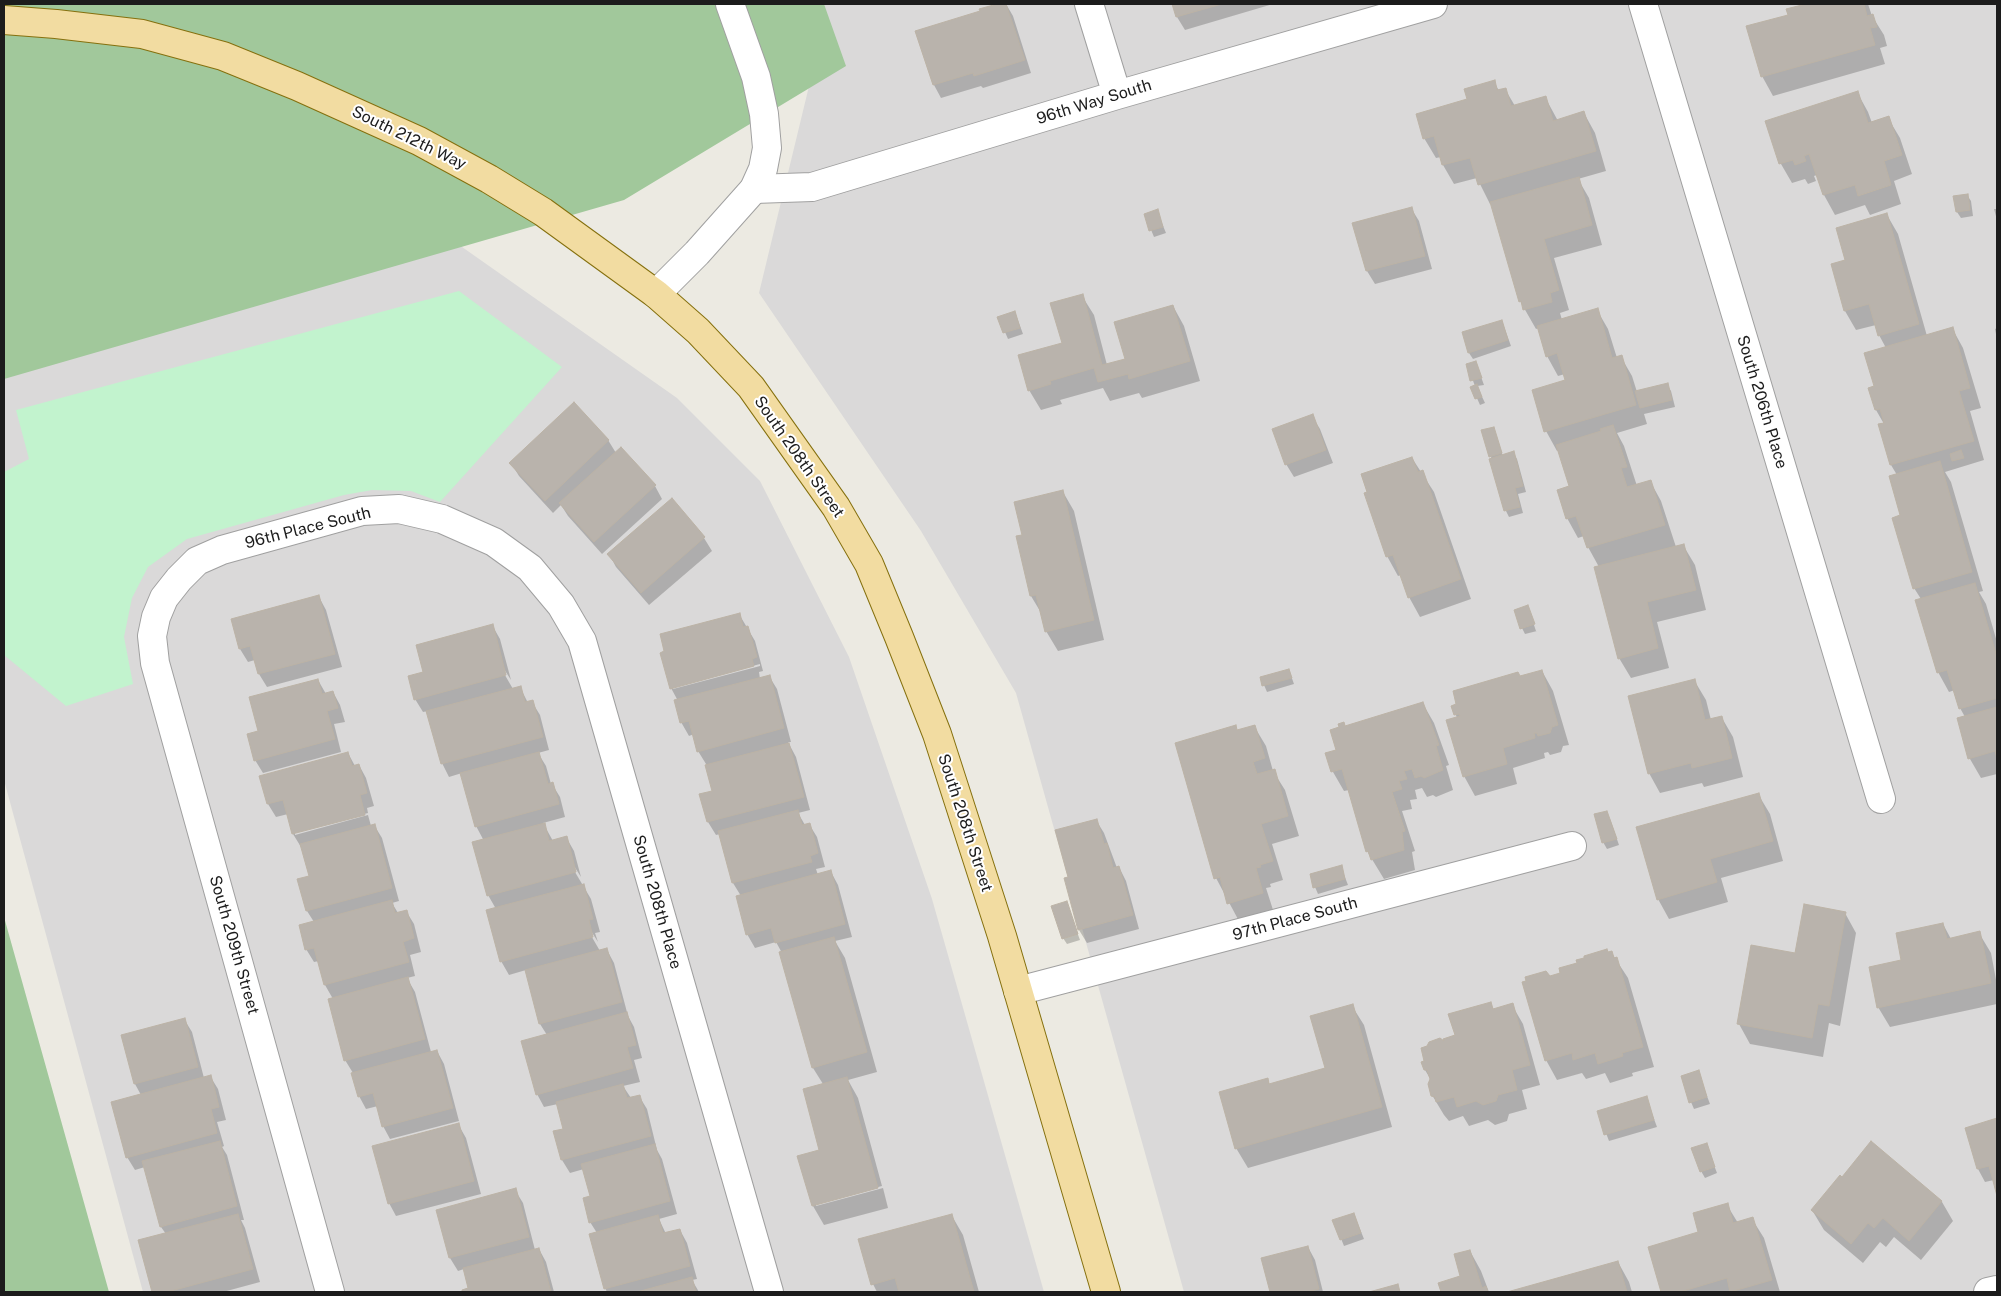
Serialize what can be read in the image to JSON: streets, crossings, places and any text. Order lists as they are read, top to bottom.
{
  "streets": {
    "main road": ["South 212th Way", "South 208th Street"],
    "street": [
      "96th Way South",
      "South 206th Place",
      "96th Place South",
      "South 208th Place",
      "97th Place South",
      "South 209th Street"
    ]
  },
  "crossings": [
    ["South 212th Way", "South 208th Street"],
    ["South 208th Street", "97th Place South"],
    ["96th Place South", "South 208th Place"],
    ["96th Place South", "South 209th Street"]
  ]
}
